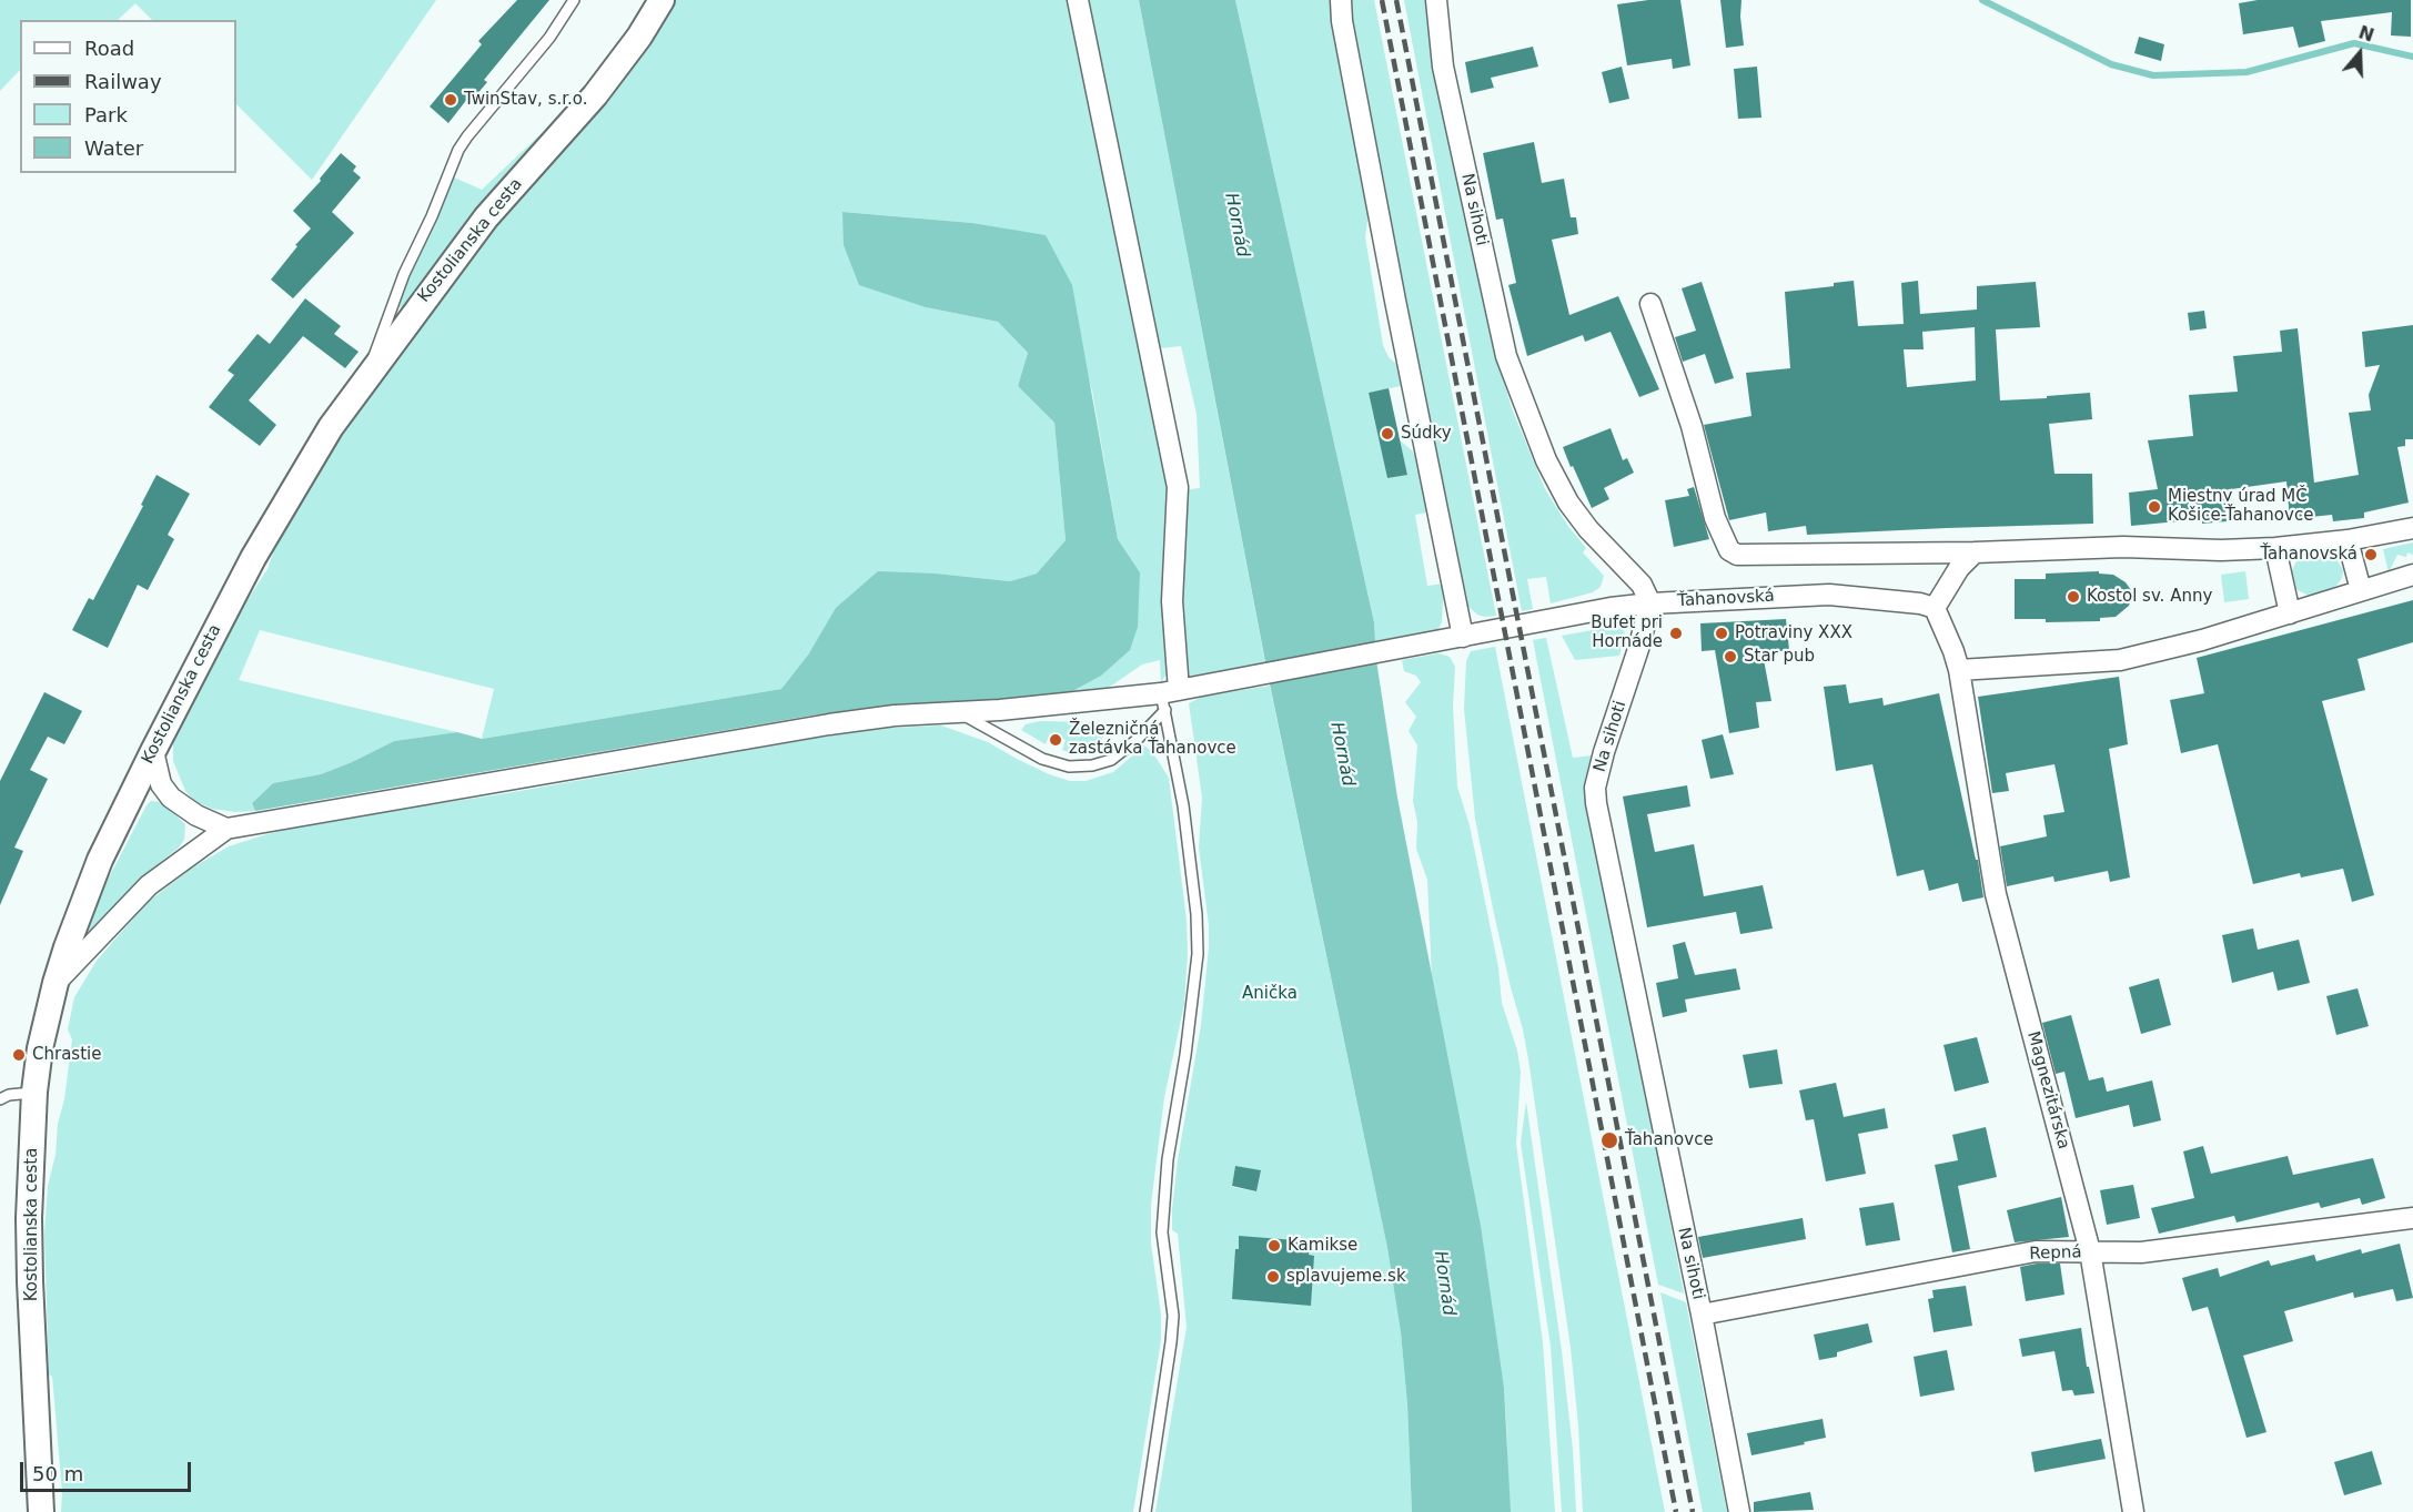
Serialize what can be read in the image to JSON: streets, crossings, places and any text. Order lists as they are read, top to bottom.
{
  "streets": {
    "street": [
      "Na sihoti",
      "Kostolianska cesta",
      "Ťahanovská",
      "Magnezitárska",
      "Repná"
    ]
  },
  "crossings": [
    ["Na sihoti", "Ťahanovská"],
    ["Na sihoti", "Repná"],
    ["Magnezitárska", "Repná"]
  ],
  "water": ["Hornád"],
  "parks": ["Anička"],
  "places": [
    "TwinStav, s.r.o.",
    "Súdky",
    "Miestny úrad MČ Košice-Ťahanovce",
    "Ťahanovská",
    "Kostol sv. Anny",
    "Bufet pri Hornáde",
    "Potraviny XXX",
    "Star pub",
    "Železničná zastávka Ťahanovce",
    "Chrastie",
    "Ťahanovce",
    "Kamikse",
    "splavujeme.sk"
  ],
  "legend": [
    "Road",
    "Railway",
    "Park",
    "Water"
  ],
  "scale_bar": "50 m",
  "north": "top"
}
